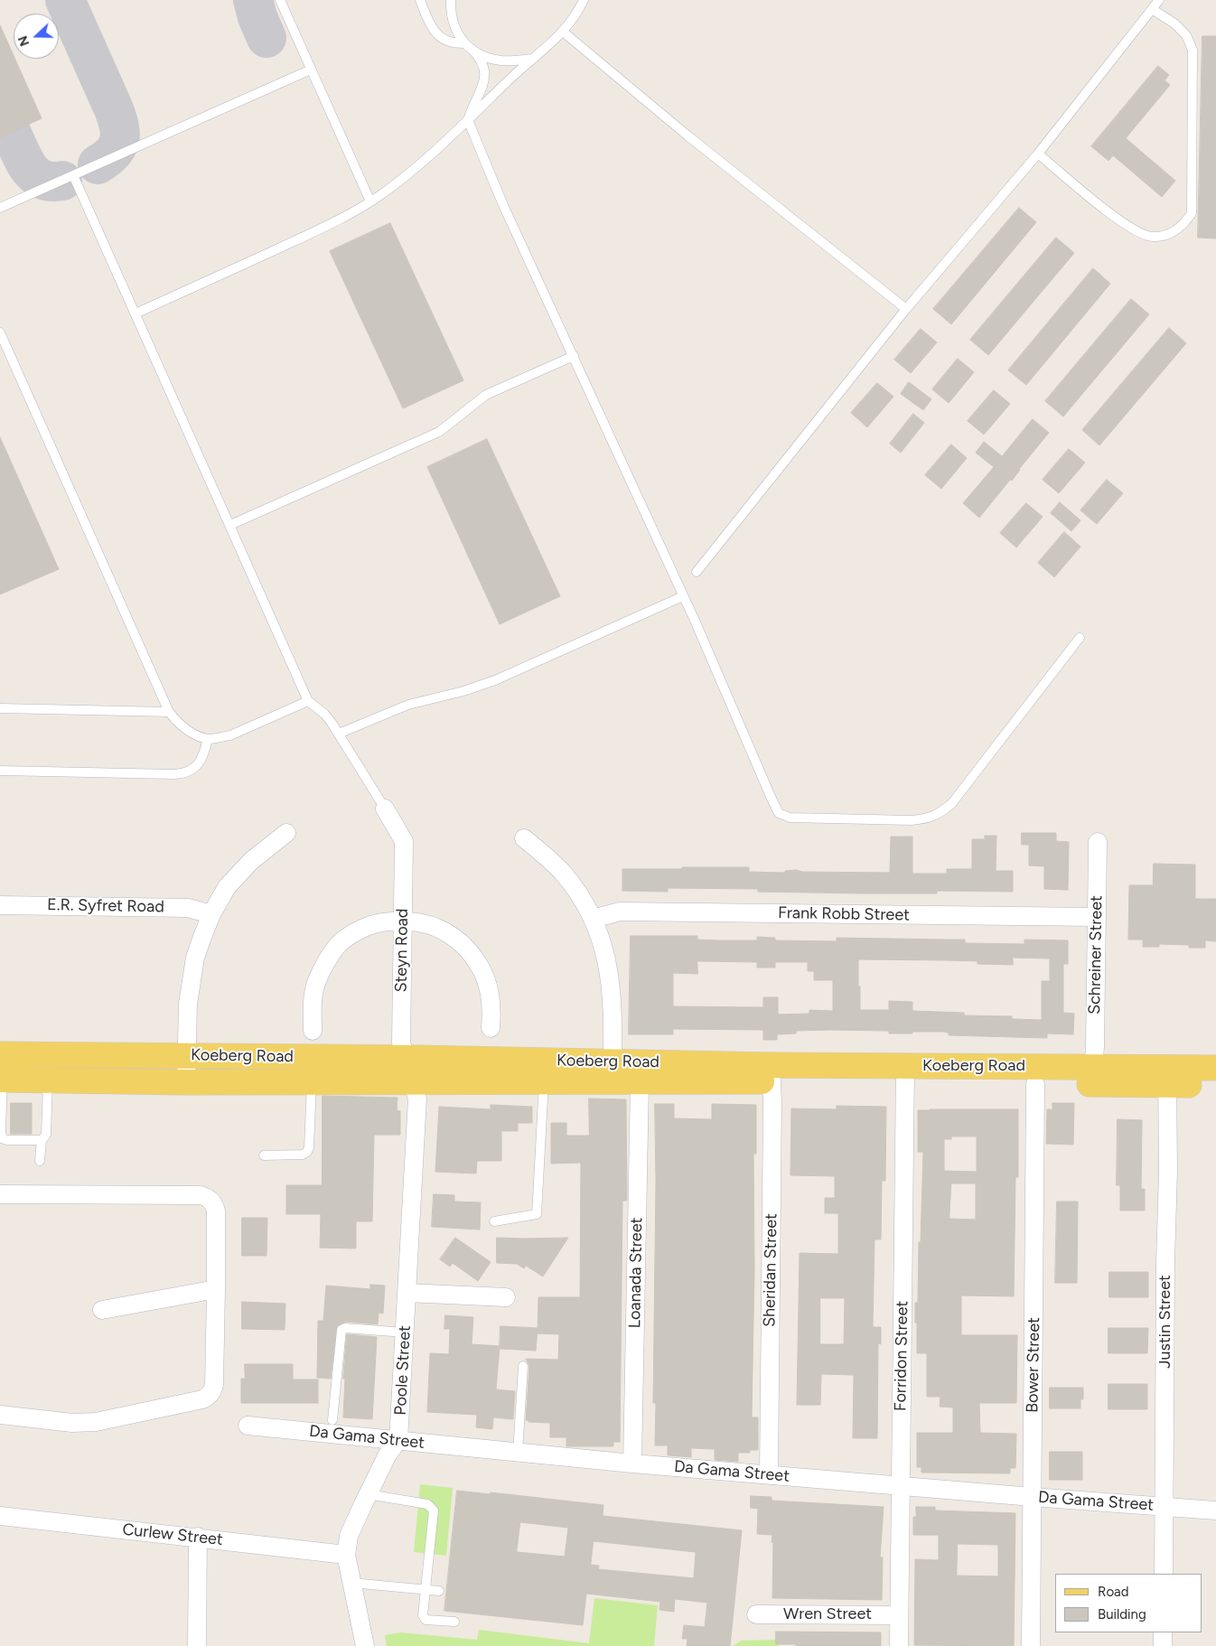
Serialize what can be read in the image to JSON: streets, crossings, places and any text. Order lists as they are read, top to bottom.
{
  "streets": {
    "main road": ["Koeberg Road"],
    "street": [
      "E.R. Syfret Road",
      "Frank Robb Street",
      "Steyn Road",
      "Schreiner Street",
      "Sheridan Street",
      "Loanada Street",
      "Justin Street",
      "Forridon Street",
      "Bower Street",
      "Poole Street",
      "Da Gama Street",
      "Curlew Street",
      "Wren Street"
    ]
  },
  "crossings": [
    ["Frank Robb Street", "Schreiner Street"],
    ["Steyn Road", "Koeberg Road"],
    ["Steyn Road", "Poole Street"],
    ["Schreiner Street", "Koeberg Road"],
    ["Koeberg Road", "Sheridan Street"],
    ["Koeberg Road", "Loanada Street"],
    ["Koeberg Road", "Justin Street"],
    ["Koeberg Road", "Forridon Street"],
    ["Koeberg Road", "Bower Street"],
    ["Koeberg Road", "Poole Street"],
    ["Sheridan Street", "Da Gama Street"],
    ["Loanada Street", "Da Gama Street"],
    ["Justin Street", "Da Gama Street"],
    ["Forridon Street", "Da Gama Street"],
    ["Forridon Street", "Wren Street"],
    ["Bower Street", "Da Gama Street"],
    ["Poole Street", "Da Gama Street"]
  ],
  "legend": ["Road", "Building"],
  "north": "left"
}
